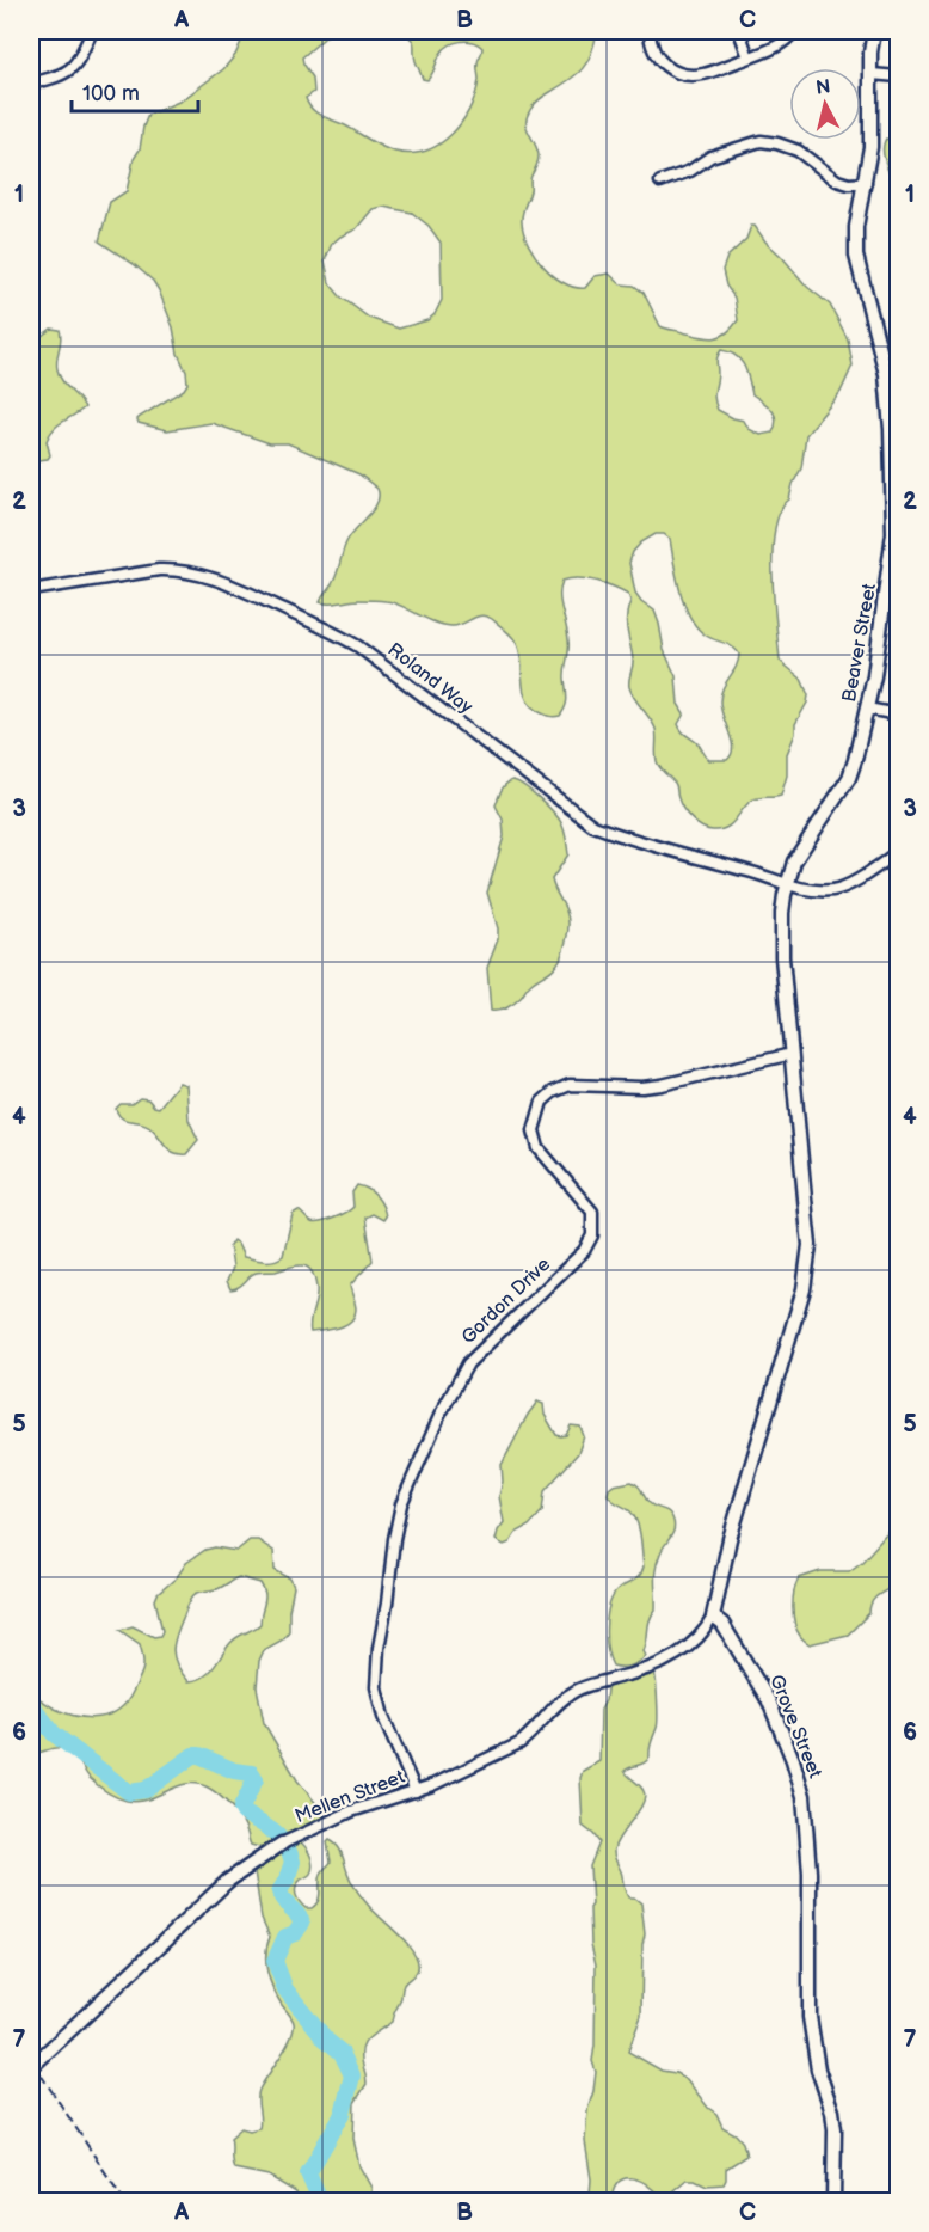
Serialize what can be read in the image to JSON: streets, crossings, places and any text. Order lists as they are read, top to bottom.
{
  "streets": {
    "street": [
      "Beaver Street",
      "Roland Way",
      "Gordon Drive",
      "Grove Street",
      "Mellen Street"
    ]
  },
  "crossings": [
    ["Beaver Street", "Roland Way"],
    ["Beaver Street", "Gordon Drive"],
    ["Beaver Street", "Grove Street"],
    ["Beaver Street", "Mellen Street"],
    ["Gordon Drive", "Mellen Street"],
    ["Grove Street", "Mellen Street"]
  ],
  "scale_bar": "100 m",
  "north": "top",
  "grid": {
    "columns": ["A", "B", "C"],
    "rows": [
      "1",
      "2",
      "3",
      "4",
      "5",
      "6",
      "7"
    ]
  }
}
